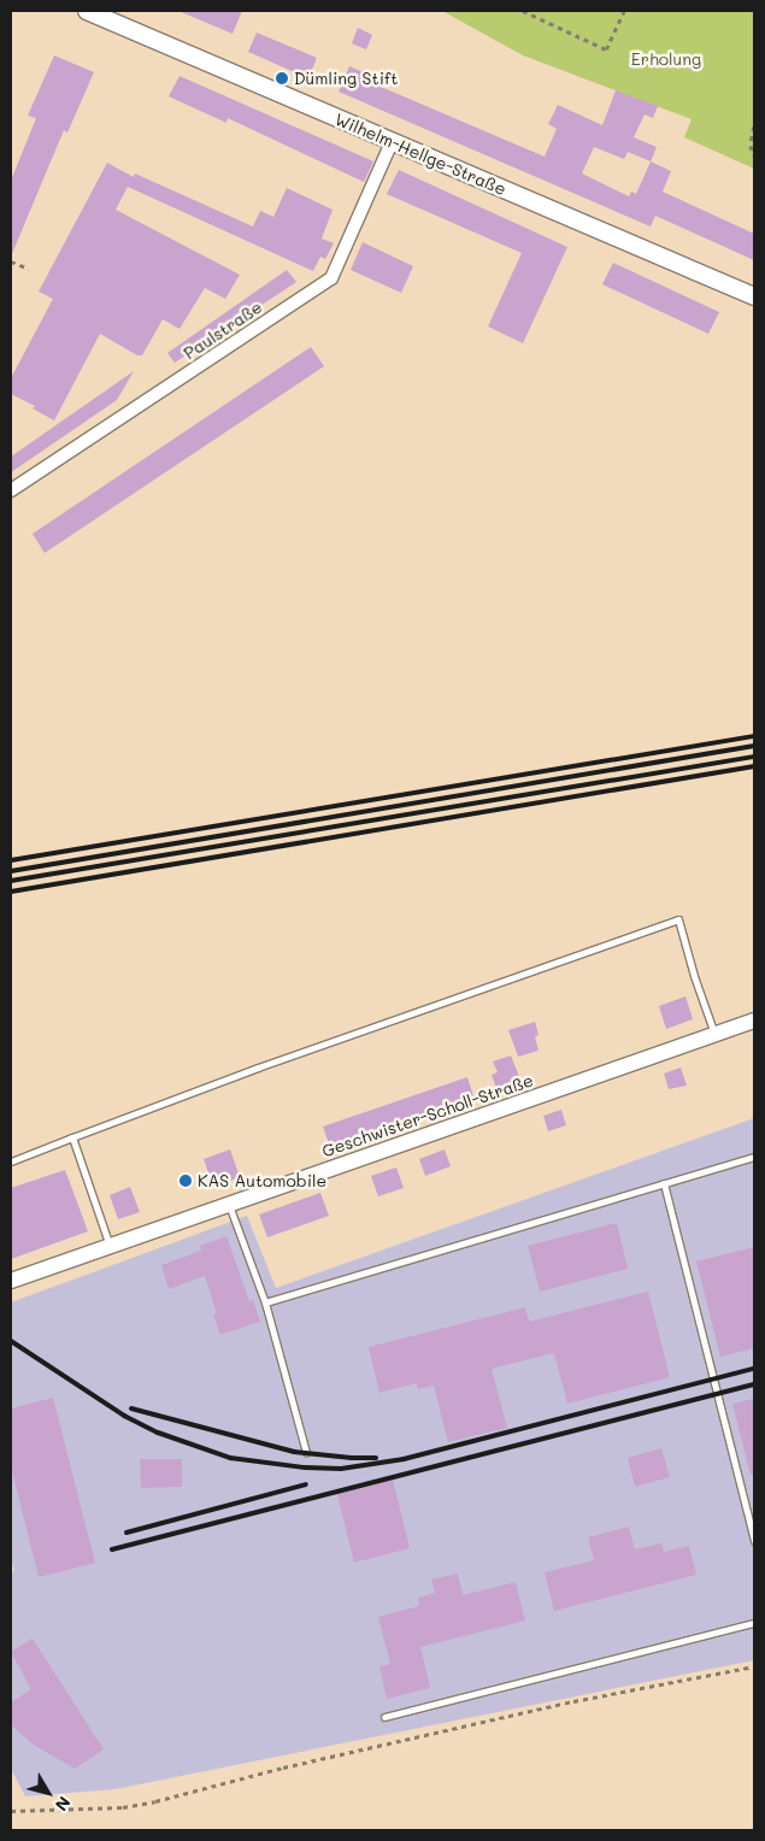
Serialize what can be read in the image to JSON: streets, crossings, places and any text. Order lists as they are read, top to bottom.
{
  "streets": {
    "main road": ["Wilhelm-Hellge-Straße"],
    "street": ["Paulstraße", "Geschwister-Scholl-Straße"]
  },
  "crossings": [
    ["Wilhelm-Hellge-Straße", "Paulstraße"]
  ],
  "parks": ["Erholung"],
  "places": ["Dümling Stift", "KAS Automobile"],
  "north": "bottom right"
}
